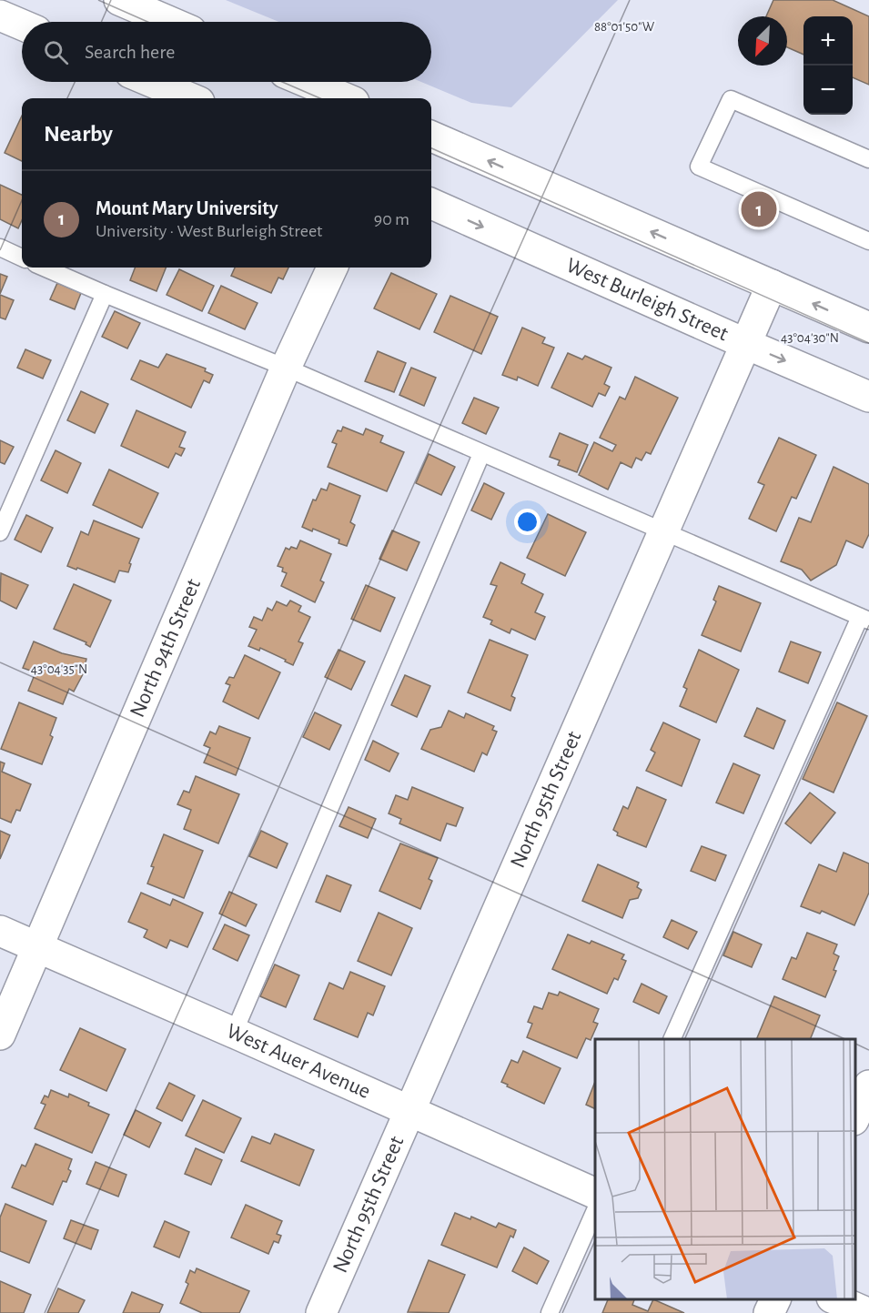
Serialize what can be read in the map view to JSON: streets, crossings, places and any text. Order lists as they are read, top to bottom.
{
  "streets": {
    "street": [
      "West Burleigh Street",
      "North 94th Street",
      "North 95th Street",
      "West Auer Avenue"
    ]
  },
  "crossings": [
    ["West Burleigh Street", "North 95th Street"],
    ["North 94th Street", "West Auer Avenue"],
    ["North 95th Street", "West Auer Avenue"]
  ],
  "north": "bottom left",
  "page": {
    "map_buttons": ["+", "−"],
    "search": "Search here",
    "heading": "Nearby",
    "list": [
      {
        "mark": "1",
        "name": "Mount Mary University",
        "note": "University · West Burleigh Street",
        "value": "90 m"
      }
    ],
    "pins": "1"
  },
  "coordinates": ["88°01'50\"W", "43°04'30\"N", "43°04'35\"N"]
}
